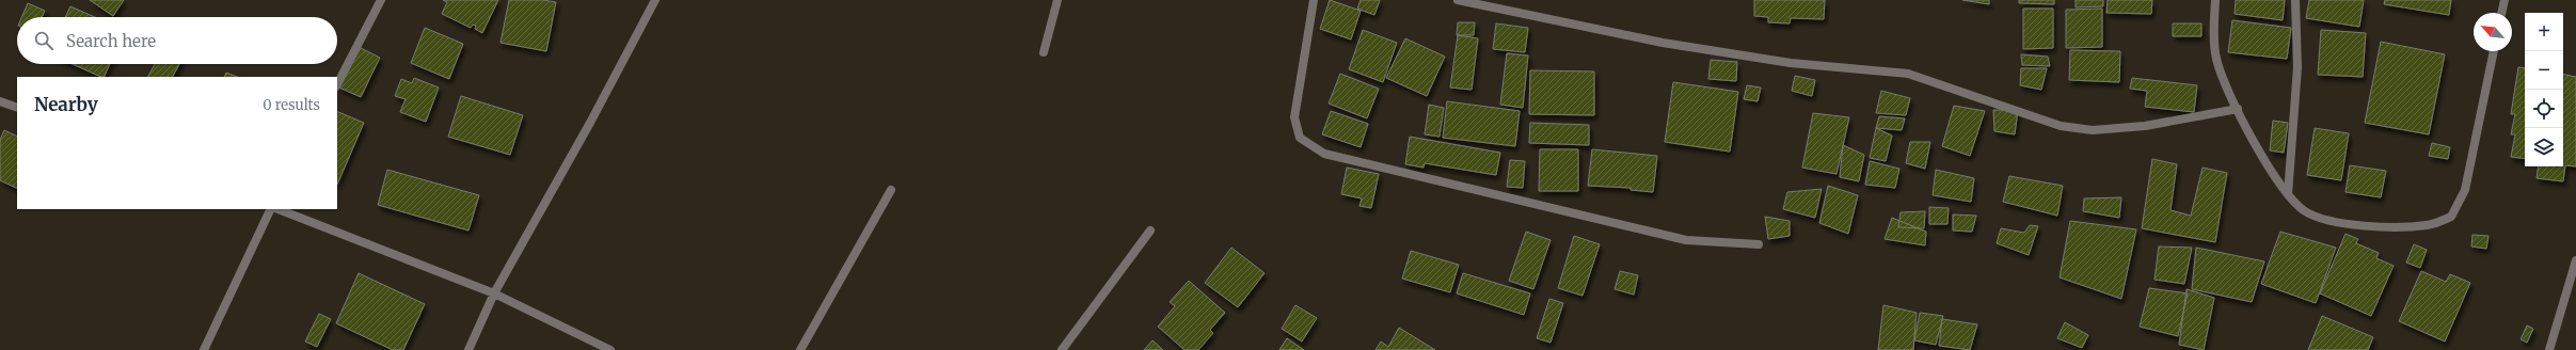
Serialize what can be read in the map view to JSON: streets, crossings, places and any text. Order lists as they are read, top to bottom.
{
  "north": "top left",
  "page": {
    "map_buttons": ["+", "−"],
    "search": "Search here",
    "heading": ["Nearby", "0 results"]
  }
}
